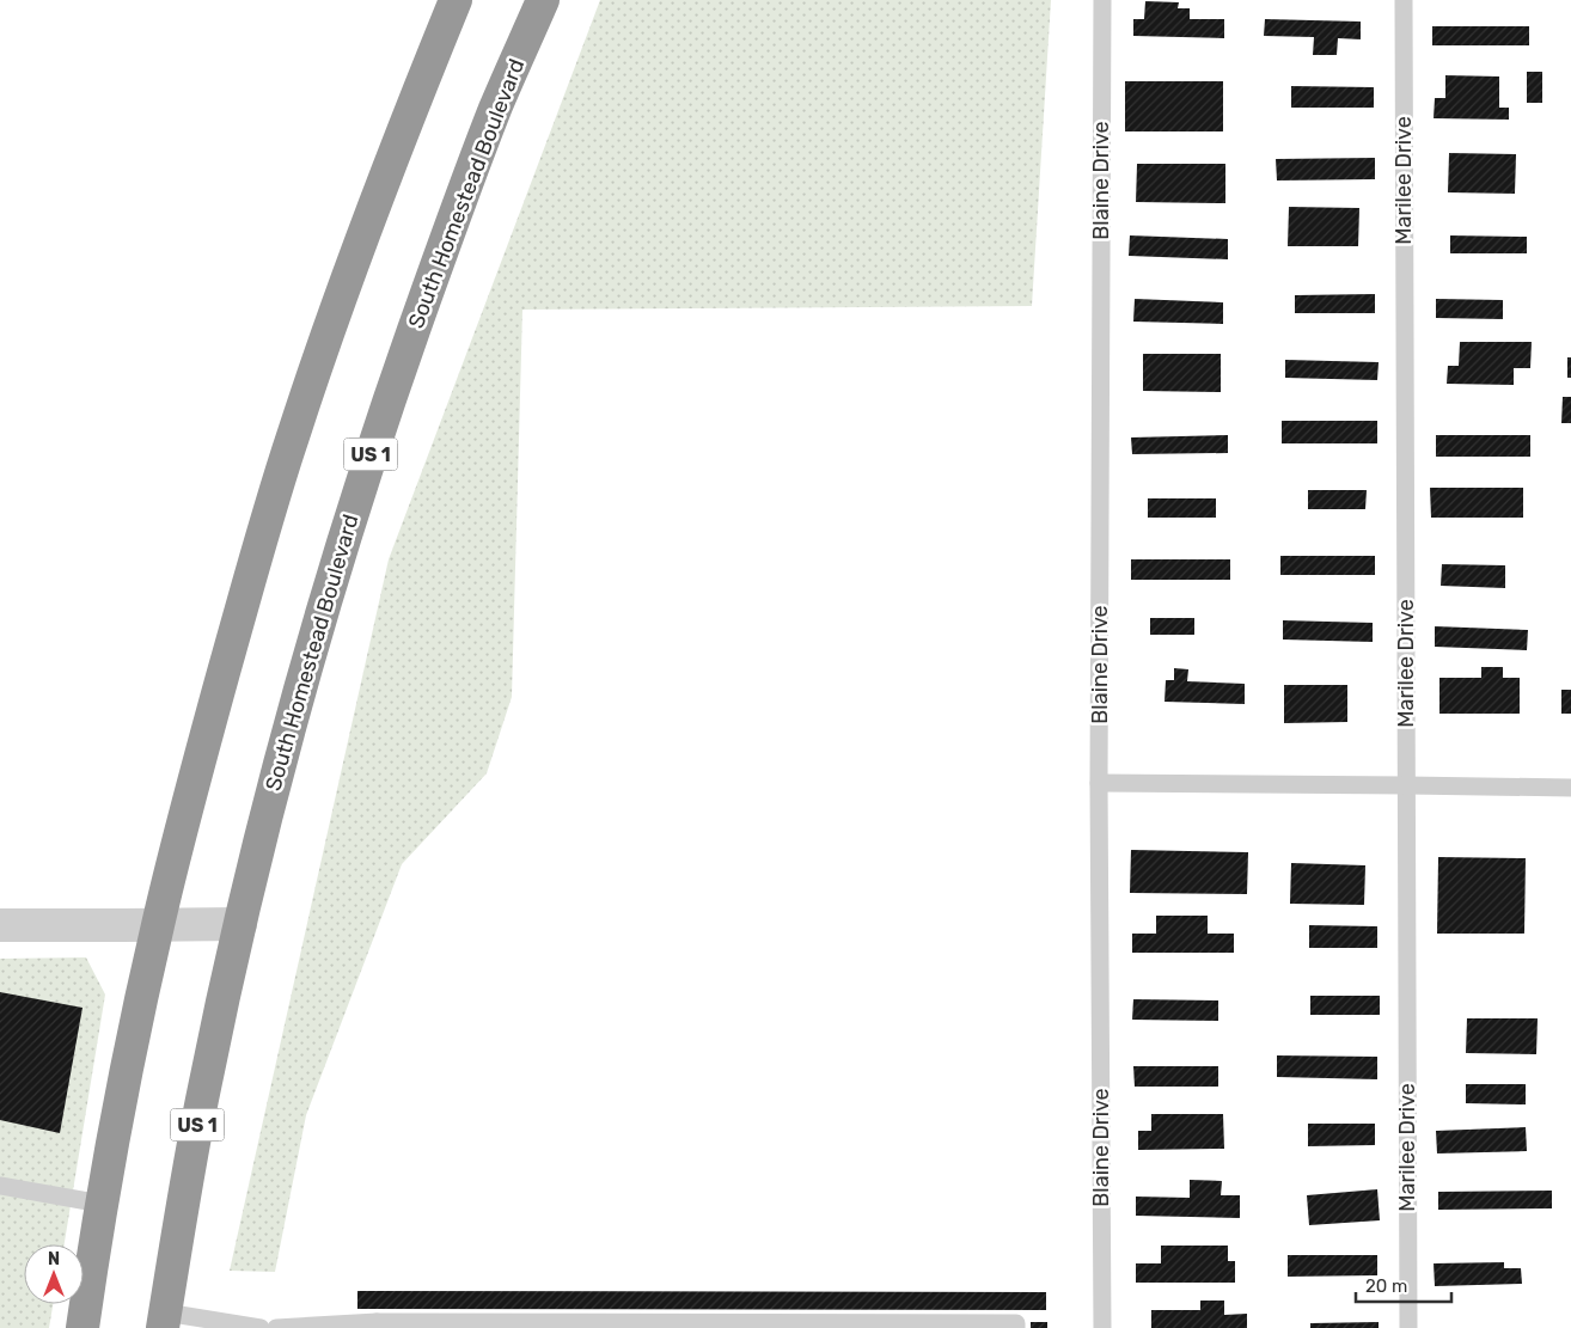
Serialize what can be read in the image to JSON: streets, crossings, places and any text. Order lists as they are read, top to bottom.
{
  "streets": {
    "highway": ["South Homestead Boulevard", "US 1"],
    "lane": ["Blaine Drive", "Marilee Drive"]
  },
  "scale_bar": "20 m",
  "north": "top"
}
